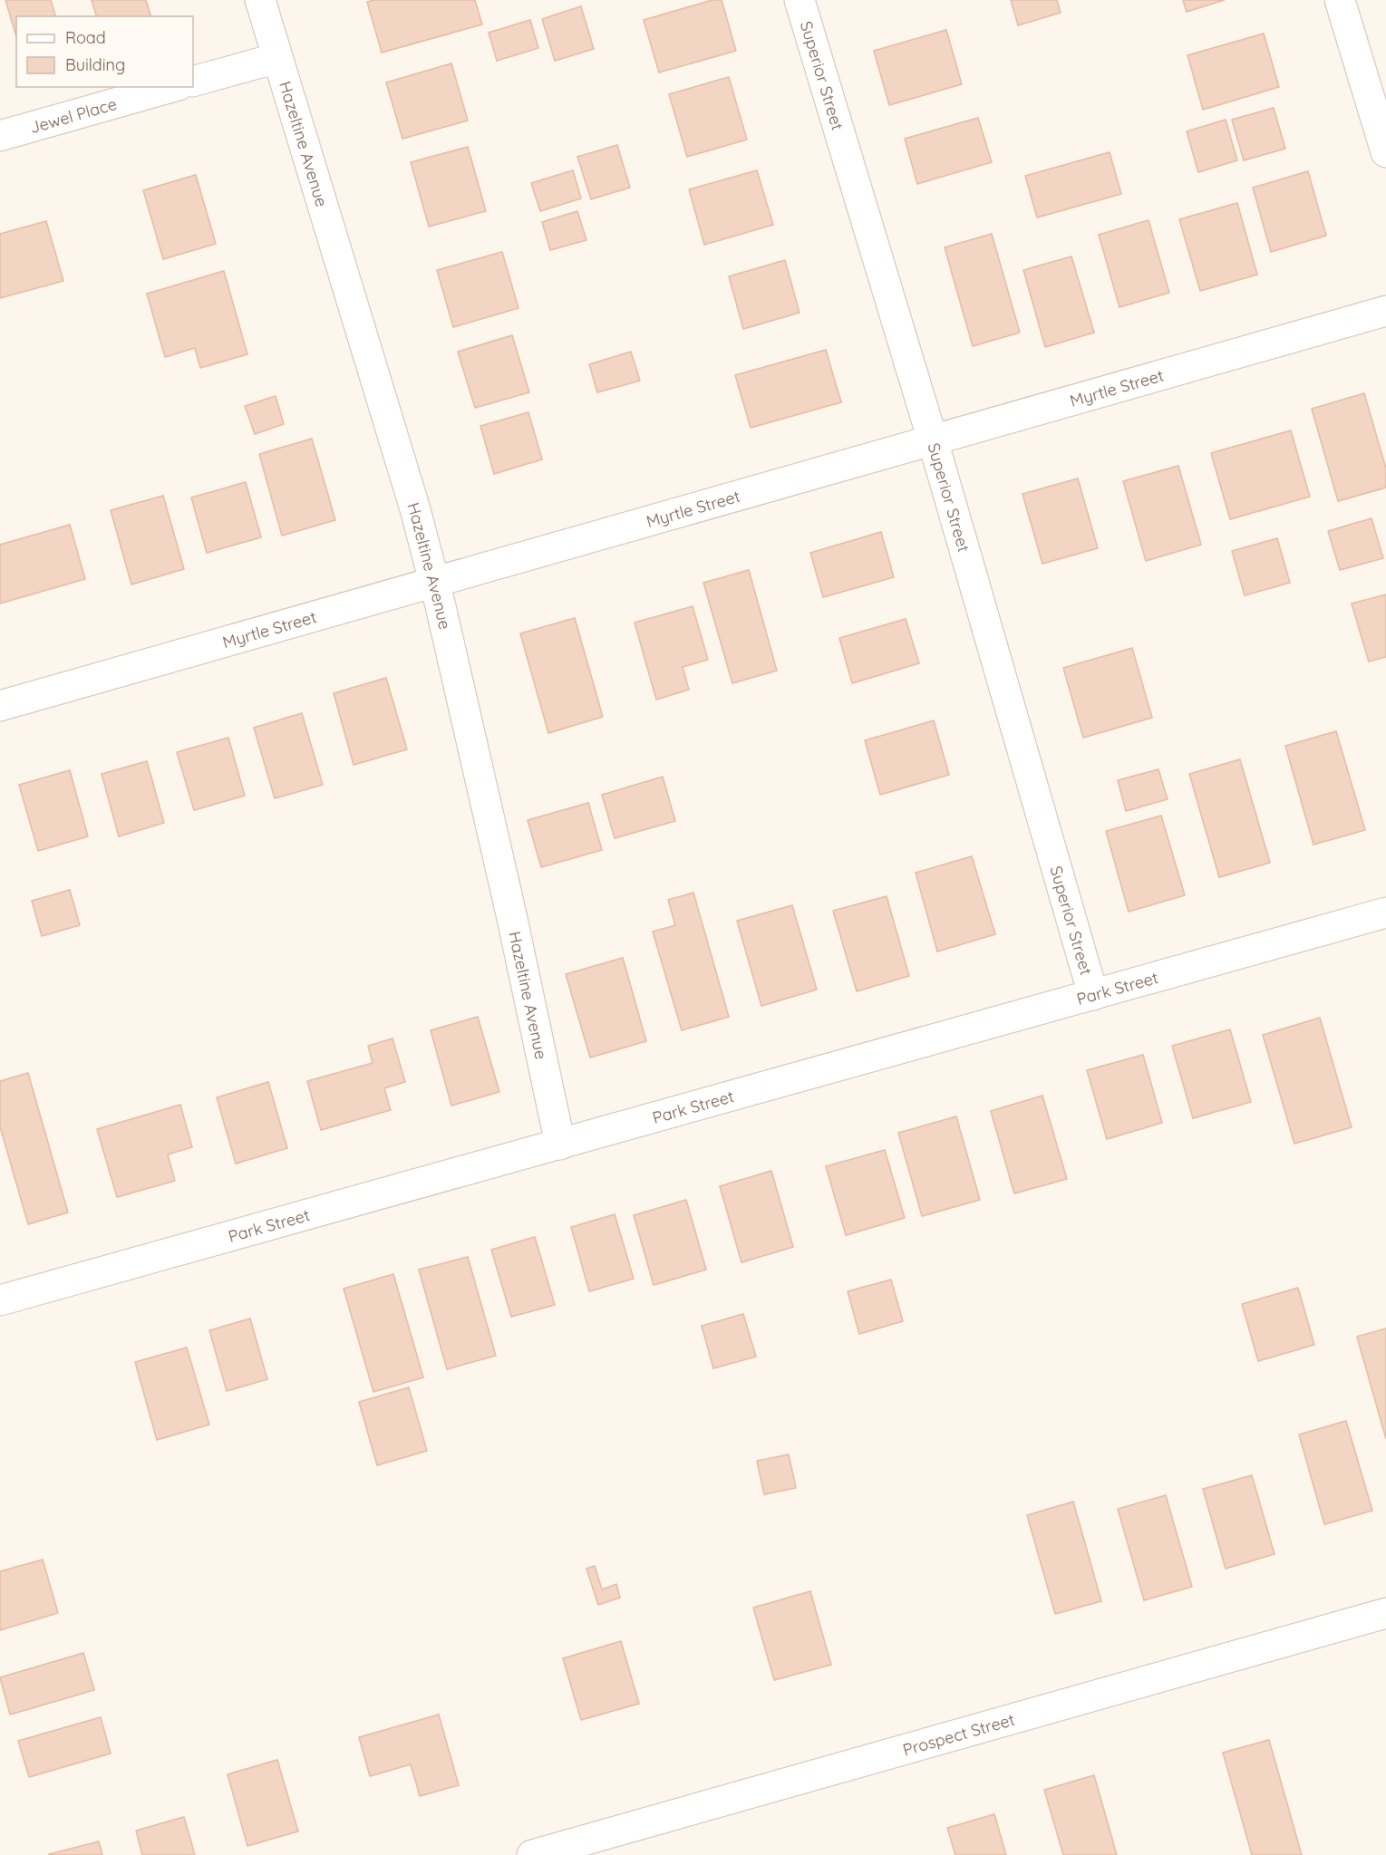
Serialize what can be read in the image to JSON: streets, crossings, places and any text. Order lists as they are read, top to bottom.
{
  "streets": {
    "street": [
      "Superior Street",
      "Jewel Place",
      "Hazeltine Avenue",
      "Myrtle Street",
      "Park Street",
      "Prospect Street"
    ]
  },
  "crossings": [
    ["Superior Street", "Myrtle Street"],
    ["Superior Street", "Park Street"],
    ["Hazeltine Avenue", "Myrtle Street"],
    ["Hazeltine Avenue", "Park Street"]
  ],
  "legend": ["Road", "Building"]
}
